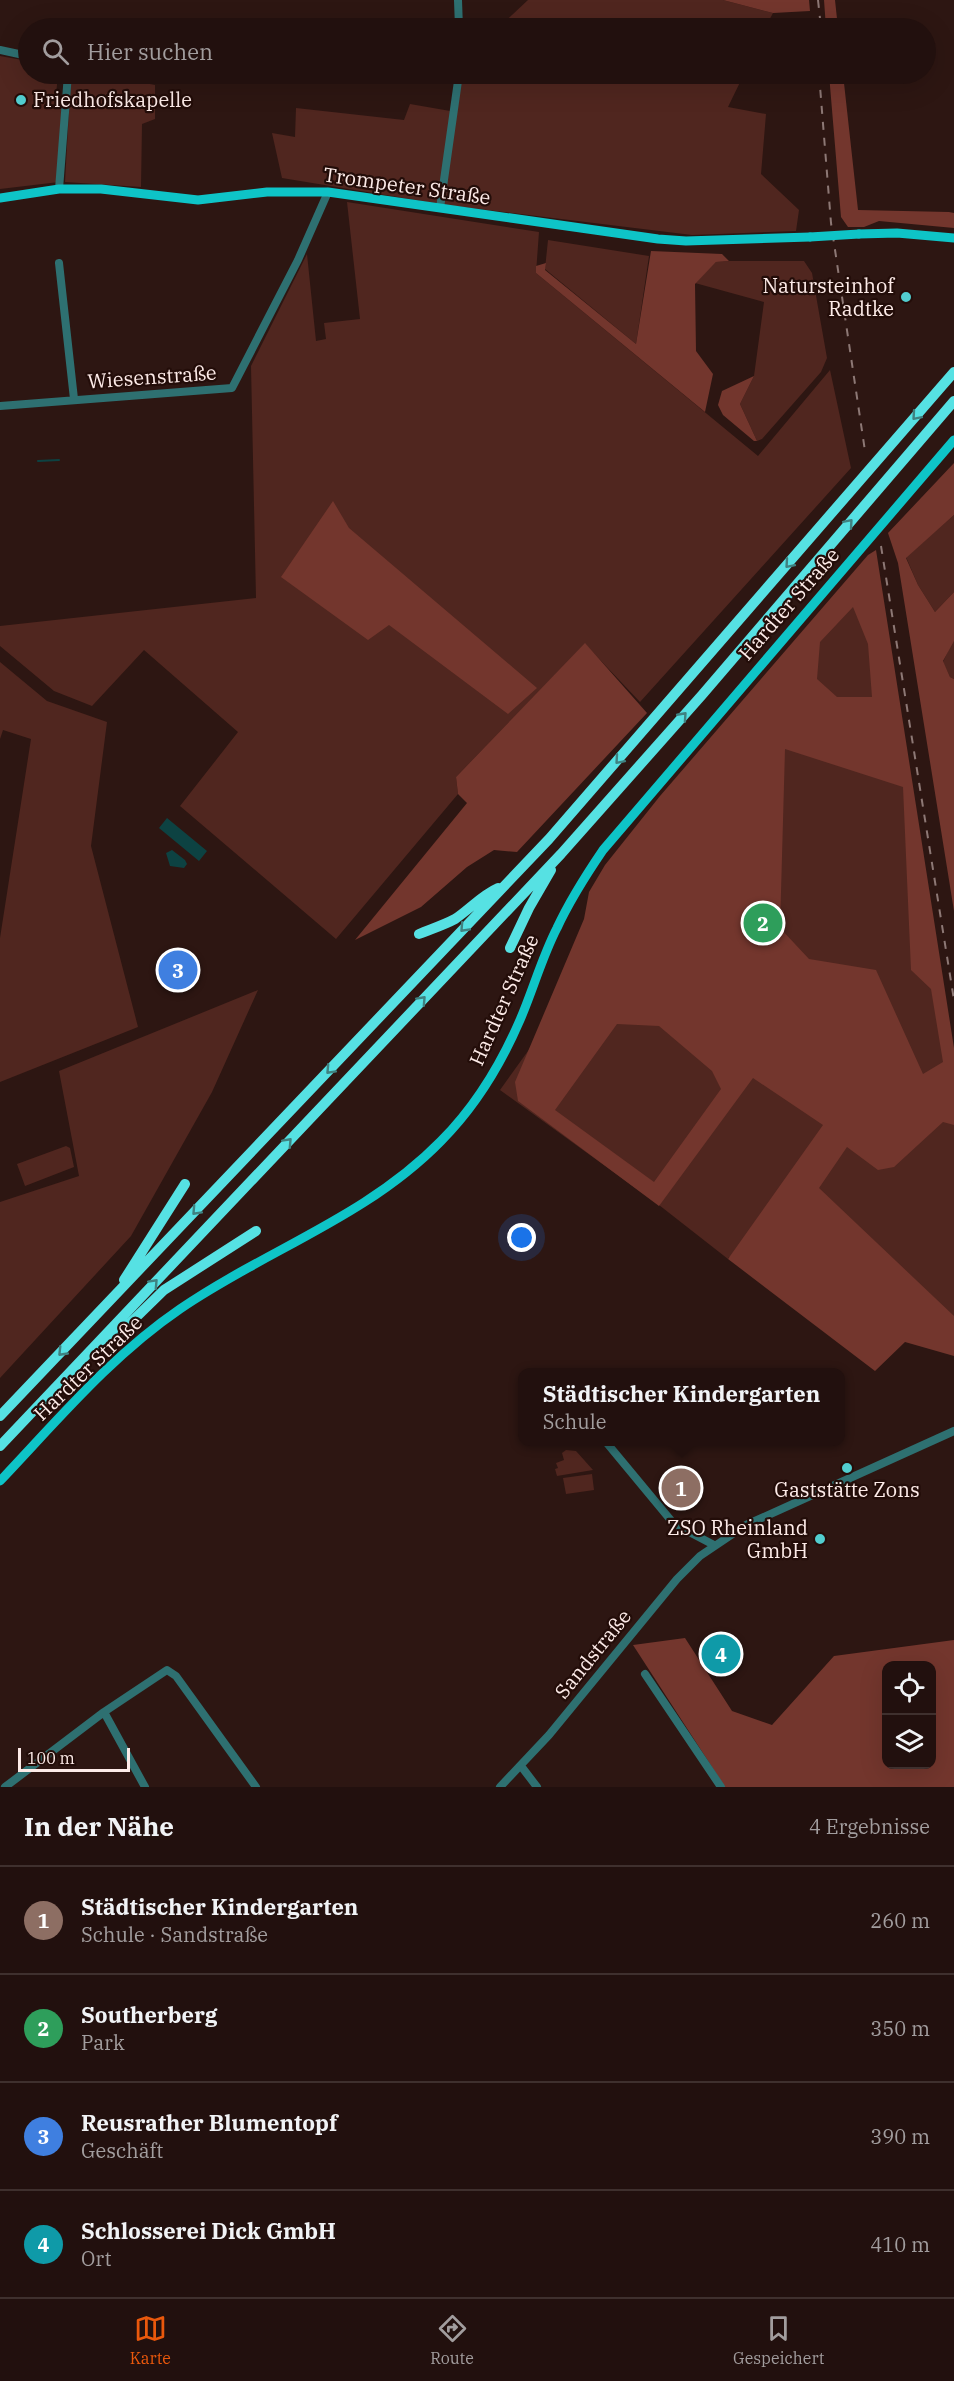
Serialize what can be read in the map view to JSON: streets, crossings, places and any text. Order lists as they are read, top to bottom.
{
  "streets": {
    "main road": ["Trompeter Straße", "Hardter Straße"],
    "street": ["Wiesenstraße", "Sandstraße"]
  },
  "crossings": [
    ["Trompeter Straße", "Wiesenstraße"]
  ],
  "places": [
    "Friedhofskapelle",
    "Natursteinhof Radtke",
    "Gaststätte Zons",
    "ZSO Rheinland GmbH"
  ],
  "scale_bar": "100 m",
  "page": {
    "search": "Hier suchen",
    "pins": [
      "2",
      "3",
      "1",
      "4"
    ],
    "popup": ["Städtischer Kindergarten", "Schule"],
    "scale": "100 m",
    "heading": ["In der Nähe", "4 Ergebnisse"],
    "list": [
      {
        "mark": "1",
        "name": "Städtischer Kindergarten",
        "note": "Schule · Sandstraße",
        "value": "260 m"
      },
      {
        "mark": "2",
        "name": "Southerberg",
        "note": "Park",
        "value": "350 m"
      },
      {
        "mark": "3",
        "name": "Reusrather Blumentopf",
        "note": "Geschäft",
        "value": "390 m"
      },
      {
        "mark": "4",
        "name": "Schlosserei Dick GmbH",
        "note": "Ort",
        "value": "410 m"
      }
    ],
    "nav": ["Karte", "Route", "Gespeichert"]
  }
}
